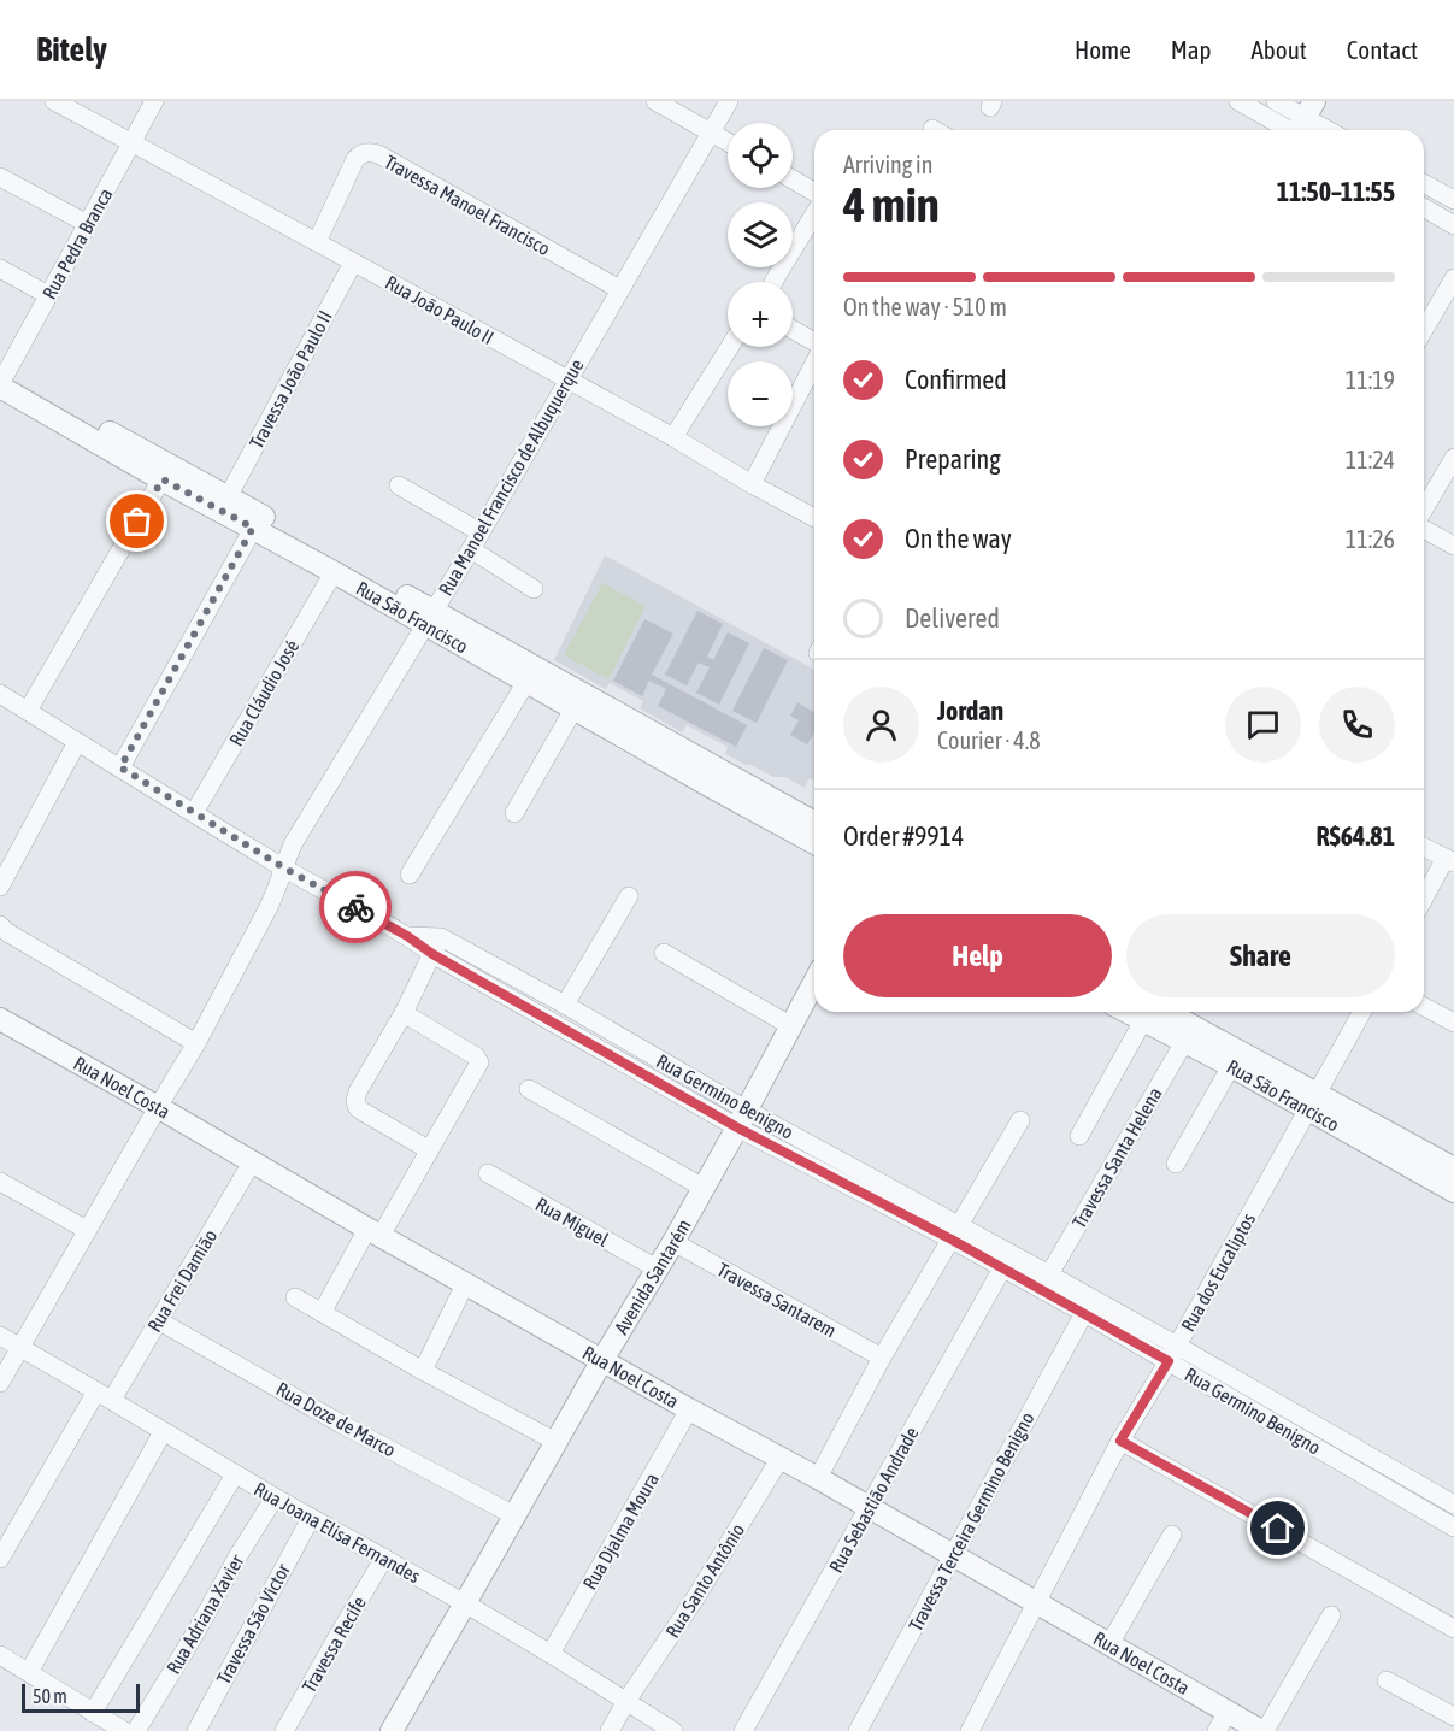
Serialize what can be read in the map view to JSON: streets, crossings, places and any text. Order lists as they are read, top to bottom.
{
  "streets": {
    "street": [
      "Travessa Manoel Francisco",
      "Rua Pedra Branca",
      "Rua João Paulo II",
      "Travessa João Paulo II",
      "Rua Manoel Francisco de Albuquerque",
      "Rua São Francisco",
      "Rua Cláudio José",
      "Rua Noel Costa",
      "Rua Germino Benigno",
      "Travessa Santa Helena",
      "Rua Miguel",
      "Rua dos Eucaliptos",
      "Avenida Santarém",
      "Rua Frei Damião",
      "Travessa Santarem",
      "Rua Doze de Marco",
      "Rua Sebastião Andrade",
      "Travessa Terceira Germino Benigno",
      "Rua Djalma Moura",
      "Rua Joana Elisa Fernandes",
      "Rua Santo Antônio",
      "Rua Adriana Xavier",
      "Travessa São Victor",
      "Travessa Recife"
    ]
  },
  "crossings": [
    ["Travessa Manoel Francisco", "Rua João Paulo II"],
    ["Travessa Manoel Francisco", "Rua Manoel Francisco de Albuquerque"],
    ["Rua Pedra Branca", "Rua João Paulo II"],
    ["Rua Pedra Branca", "Rua São Francisco"],
    ["Rua João Paulo II", "Travessa João Paulo II"],
    ["Rua João Paulo II", "Rua Manoel Francisco de Albuquerque"],
    ["Travessa João Paulo II", "Rua São Francisco"],
    ["Rua Manoel Francisco de Albuquerque", "Rua São Francisco"],
    ["Rua Manoel Francisco de Albuquerque", "Rua Noel Costa"],
    ["Rua Manoel Francisco de Albuquerque", "Rua Germino Benigno"],
    ["Rua Manoel Francisco de Albuquerque", "Rua Joana Elisa Fernandes"],
    ["Rua São Francisco", "Rua Cláudio José"],
    ["Rua São Francisco", "Travessa Santa Helena"],
    ["Rua São Francisco", "Rua dos Eucaliptos"],
    ["Rua Cláudio José", "Rua Germino Benigno"],
    ["Rua Noel Costa", "Rua dos Eucaliptos"],
    ["Rua Noel Costa", "Avenida Santarém"],
    ["Rua Noel Costa", "Rua Frei Damião"],
    ["Rua Noel Costa", "Rua Sebastião Andrade"],
    ["Rua Noel Costa", "Travessa Terceira Germino Benigno"],
    ["Rua Noel Costa", "Rua Djalma Moura"],
    ["Rua Noel Costa", "Rua Santo Antônio"],
    ["Rua Germino Benigno", "Travessa Santa Helena"],
    ["Rua Germino Benigno", "Rua dos Eucaliptos"],
    ["Rua Germino Benigno", "Avenida Santarém"],
    ["Rua Germino Benigno", "Rua Sebastião Andrade"],
    ["Rua Germino Benigno", "Travessa Terceira Germino Benigno"],
    ["Rua Miguel", "Avenida Santarém"],
    ["Avenida Santarém", "Travessa Santarem"],
    ["Avenida Santarém", "Rua Doze de Marco"],
    ["Avenida Santarém", "Rua Joana Elisa Fernandes"],
    ["Rua Frei Damião", "Rua Doze de Marco"],
    ["Rua Frei Damião", "Rua Joana Elisa Fernandes"],
    ["Rua Djalma Moura", "Rua Joana Elisa Fernandes"],
    ["Rua Joana Elisa Fernandes", "Rua Santo Antônio"],
    ["Rua Joana Elisa Fernandes", "Rua Adriana Xavier"],
    ["Rua Joana Elisa Fernandes", "Travessa São Victor"],
    ["Rua Joana Elisa Fernandes", "Travessa Recife"]
  ],
  "scale_bar": "50 m",
  "page": {
    "header": "Bitely",
    "nav": [
      "Home",
      "Map",
      "About",
      "Contact"
    ],
    "map_buttons": ["+", "−"],
    "heading": ["4 min", "Arriving in", "11:50–11:55"],
    "panel": [
      "Jordan",
      "Courier · 4.8",
      "Order #9914",
      "R$64.81"
    ],
    "bar": "On the way · 510 m",
    "list": [
      ["Confirmed", "11:19"],
      ["Preparing", "11:24"],
      ["On the way", "11:26"],
      "Delivered"
    ],
    "buttons": ["Help", "Share"],
    "scale": "50 m"
  }
}
